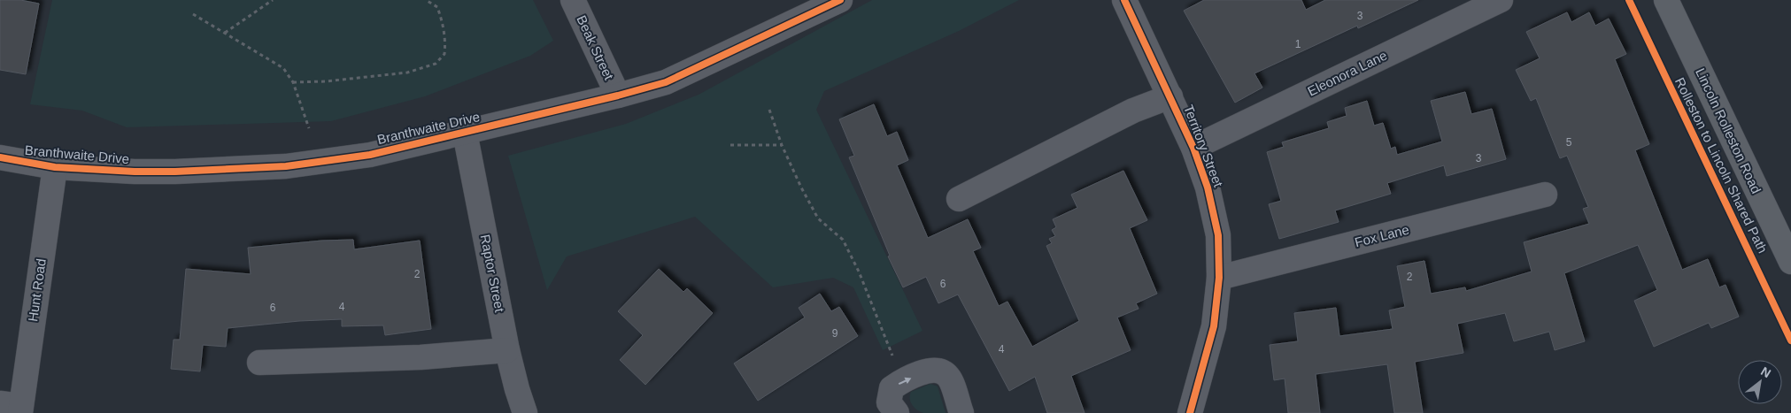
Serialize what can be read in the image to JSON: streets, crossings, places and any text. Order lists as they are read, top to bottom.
{
  "streets": {
    "main road": ["Lincoln Rolleston Road"],
    "street": [
      "Beak Street",
      "Eleonora Lane",
      "Branthwaite Drive",
      "Territory Street",
      "Fox Lane",
      "Raptor Street",
      "Hunt Road"
    ],
    "cycle path": ["Rolleston to Lincoln Shared Path"]
  },
  "crossings": [
    ["Beak Street", "Branthwaite Drive"],
    ["Eleonora Lane", "Territory Street"],
    ["Branthwaite Drive", "Raptor Street"],
    ["Branthwaite Drive", "Hunt Road"],
    ["Territory Street", "Fox Lane"]
  ],
  "house_numbers": [
    "3",
    "1",
    "5",
    "3",
    "2",
    "2",
    "6",
    "4",
    "6",
    "9",
    "4"
  ],
  "north": "top right"
}
